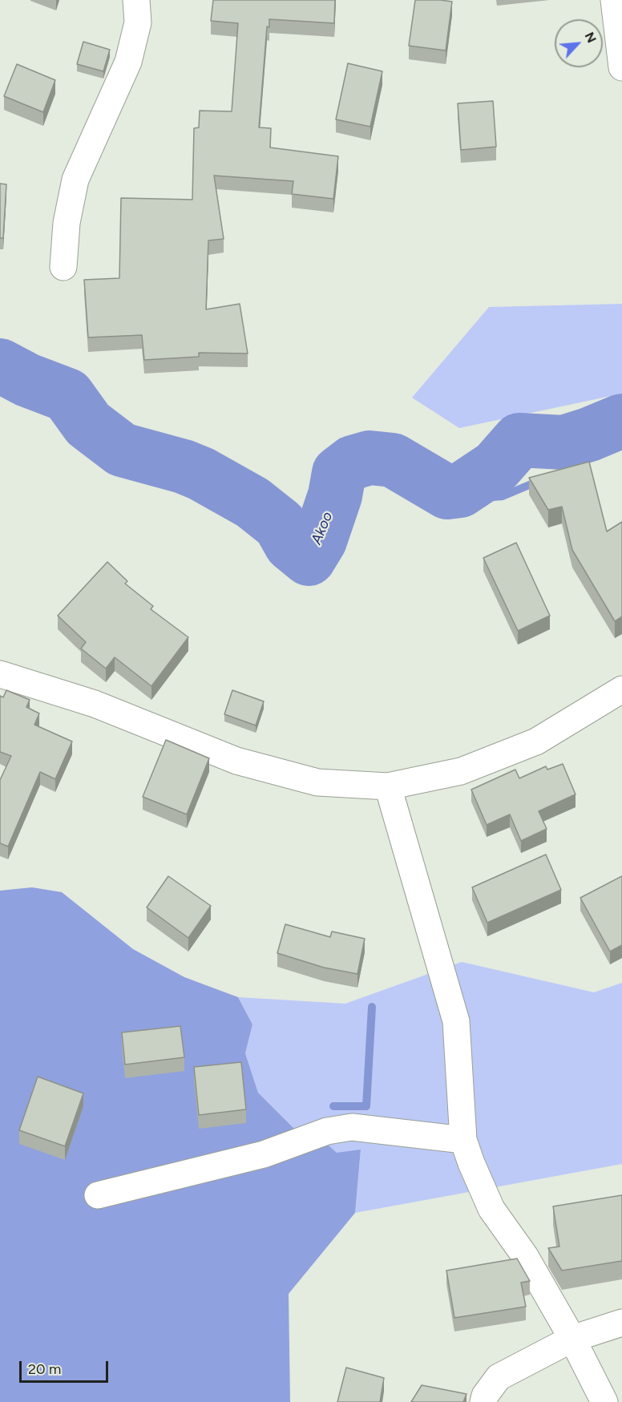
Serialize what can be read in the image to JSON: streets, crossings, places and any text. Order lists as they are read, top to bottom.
{
  "water": ["Akoo"],
  "scale_bar": "20 m",
  "north": "top right"
}
